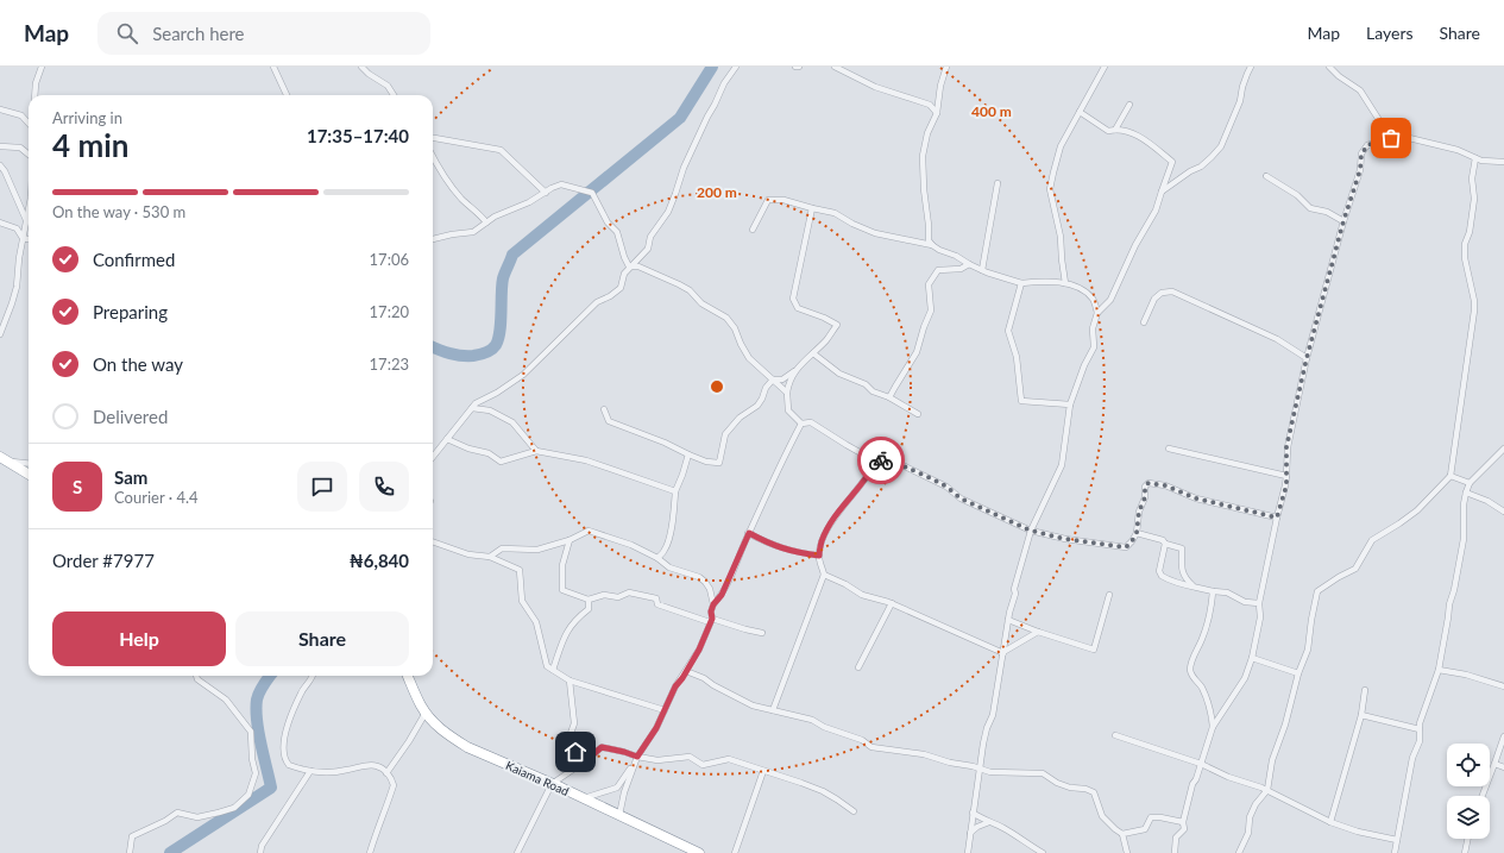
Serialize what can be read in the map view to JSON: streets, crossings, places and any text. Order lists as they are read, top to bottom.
{
  "streets": {
    "highway": ["Kaiama Road"]
  },
  "page": {
    "header": "Map",
    "search": "Search here",
    "nav": ["Map", "Layers", "Share"],
    "heading": ["4 min", "Arriving in", "17:35–17:40"],
    "panel": [
      "Sam",
      "Courier · 4.4",
      "Order #7977",
      "₦6,840"
    ],
    "bar": "On the way · 530 m",
    "list": [
      ["Confirmed", "17:06"],
      ["Preparing", "17:20"],
      ["On the way", "17:23"],
      "Delivered"
    ],
    "round": "S",
    "buttons": ["Help", "Share"]
  },
  "rings": ["400 m", "200 m"]
}
